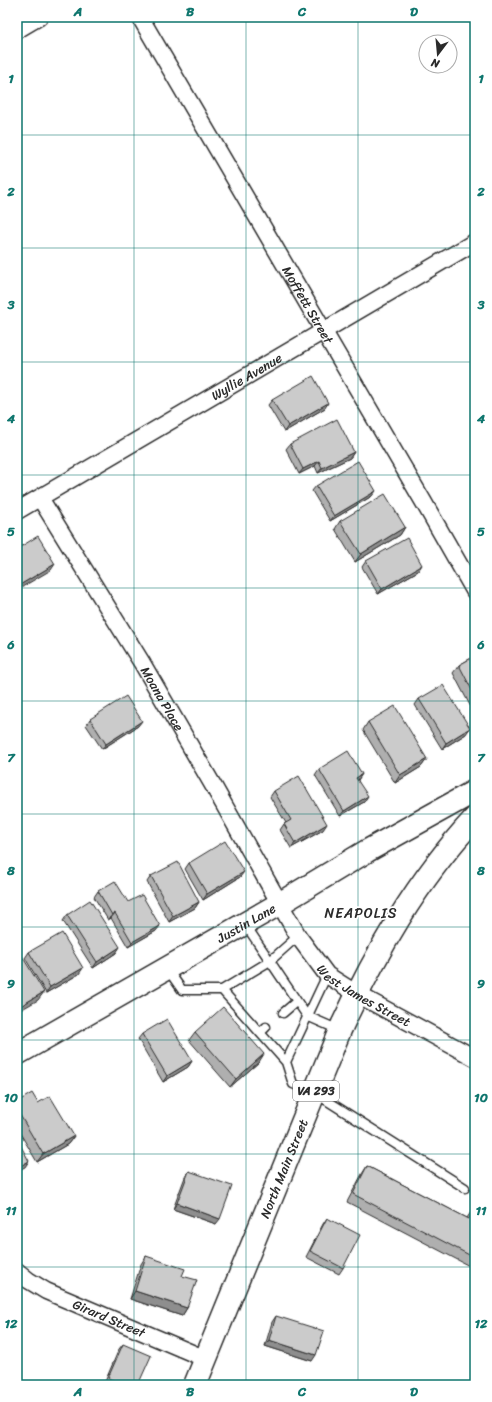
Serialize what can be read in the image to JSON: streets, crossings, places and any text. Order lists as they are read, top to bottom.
{
  "streets": {
    "main road": ["Justin Lane", "VA 293", "North Main Street"],
    "street": [
      "Moffett Street",
      "Wyllie Avenue",
      "Moana Place",
      "West James Street",
      "Girard Street"
    ]
  },
  "crossings": [
    ["Moffett Street", "Wyllie Avenue"],
    ["Wyllie Avenue", "Moana Place"],
    ["Moana Place", "Justin Lane"],
    ["Moana Place", "West James Street"],
    ["Justin Lane", "West James Street"],
    ["West James Street", "North Main Street"],
    ["North Main Street", "Girard Street"]
  ],
  "districts": ["NEAPOLIS"],
  "north": "bottom",
  "grid": {
    "columns": [
      "A",
      "B",
      "C",
      "D"
    ],
    "rows": [
      "1",
      "2",
      "3",
      "4",
      "5",
      "6",
      "7",
      "8",
      "9",
      "10",
      "11",
      "12"
    ]
  }
}
